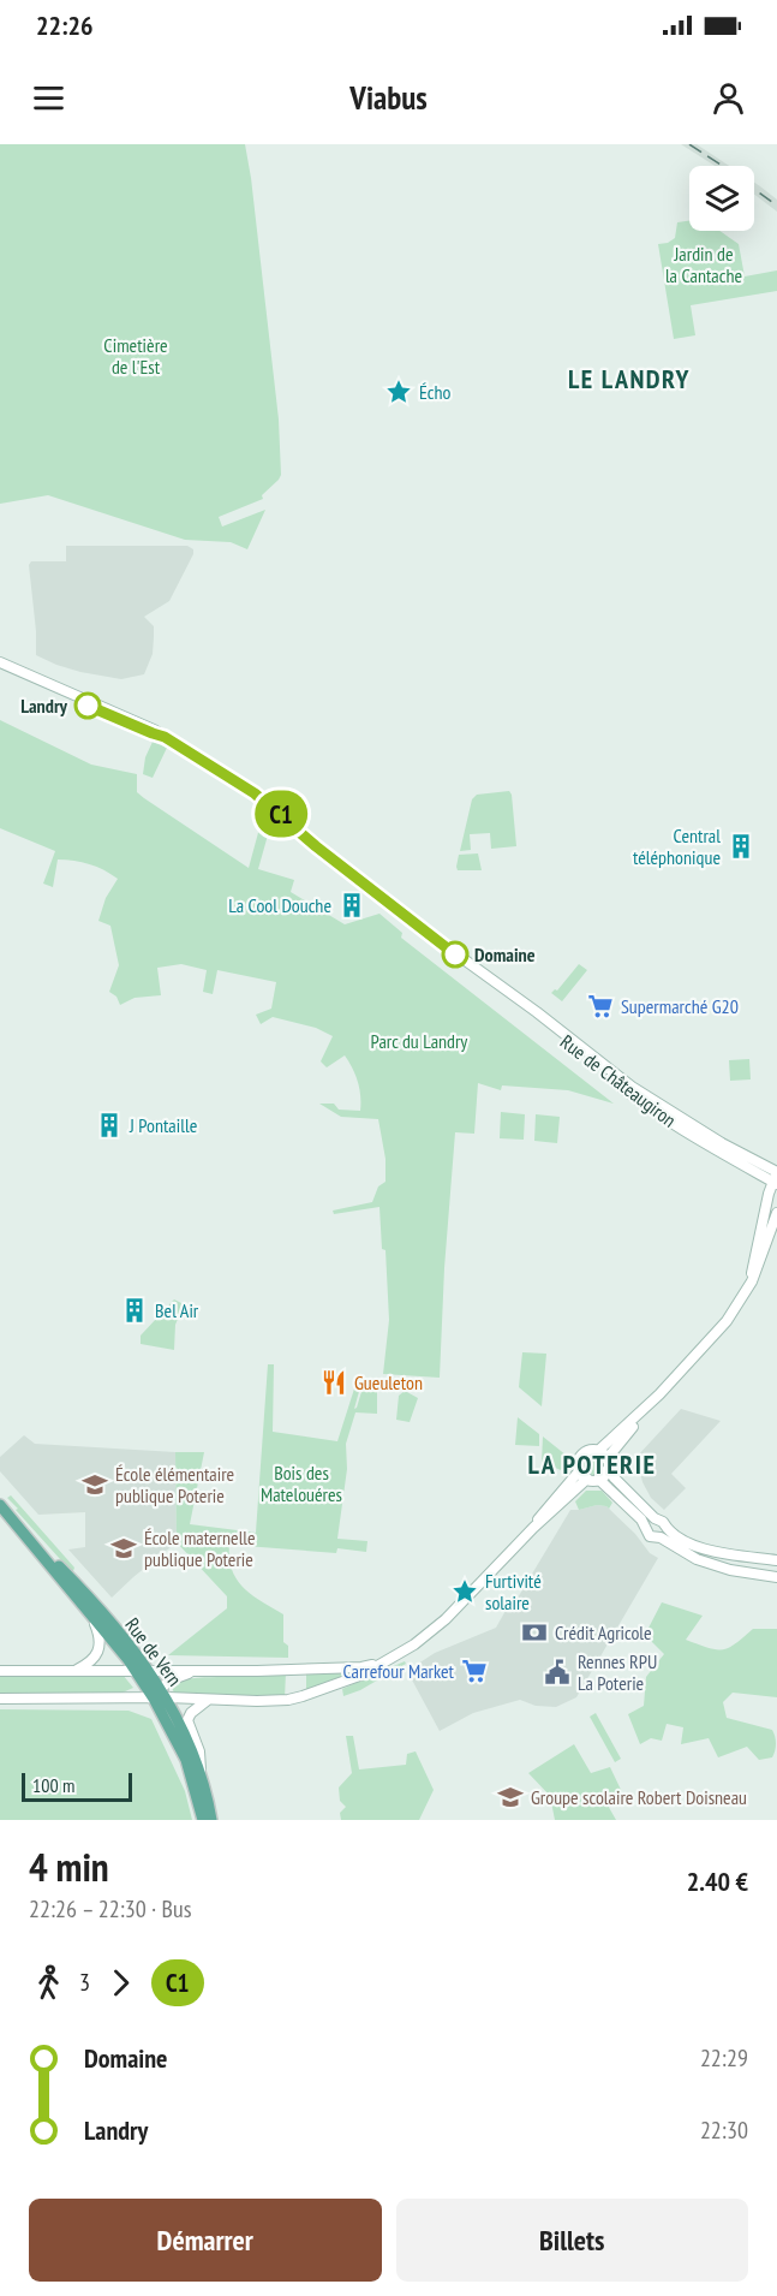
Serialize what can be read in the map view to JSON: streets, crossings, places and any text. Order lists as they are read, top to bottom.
{
  "streets": {
    "main road": ["Rue de Châteaugiron", "Rue de Vern"]
  },
  "districts": ["LE LANDRY", "LA POTERIE"],
  "parks": [
    "Jardin de la Cantache",
    "Cimetière de l'Est",
    "Parc du Landry",
    "Bois des Matelouéres"
  ],
  "places": {
    "place": ["Écho", "Furtivité solaire"],
    "other": ["Landry", "Domaine"],
    "building": [
      "Central téléphonique",
      "La Cool Douche",
      "J Pontaille",
      "Bel Air"
    ],
    "supermarket": ["Supermarché G20", "Carrefour Market"],
    "restaurant": ["Gueuleton"],
    "school or university": ["École élémentaire publique Poterie", "École maternelle publique Poterie", "Groupe scolaire Robert Doisneau"],
    "bank": ["Crédit Agricole"],
    "public building": ["Rennes RPU La Poterie"]
  },
  "lines": ["bus line C1"],
  "scale_bar": "100 m",
  "page": {
    "status": "22:26",
    "header": "Viabus",
    "on_map": "C1",
    "scale": "100 m",
    "heading": ["4 min", "22:26 – 22:30 · Bus", "2.40 €"],
    "legs": ["3", "C1"],
    "list": [
      {
        "name": "Domaine",
        "value": "22:29"
      },
      {
        "name": "Landry",
        "value": "22:30"
      }
    ],
    "buttons": ["Démarrer", "Billets"]
  }
}
